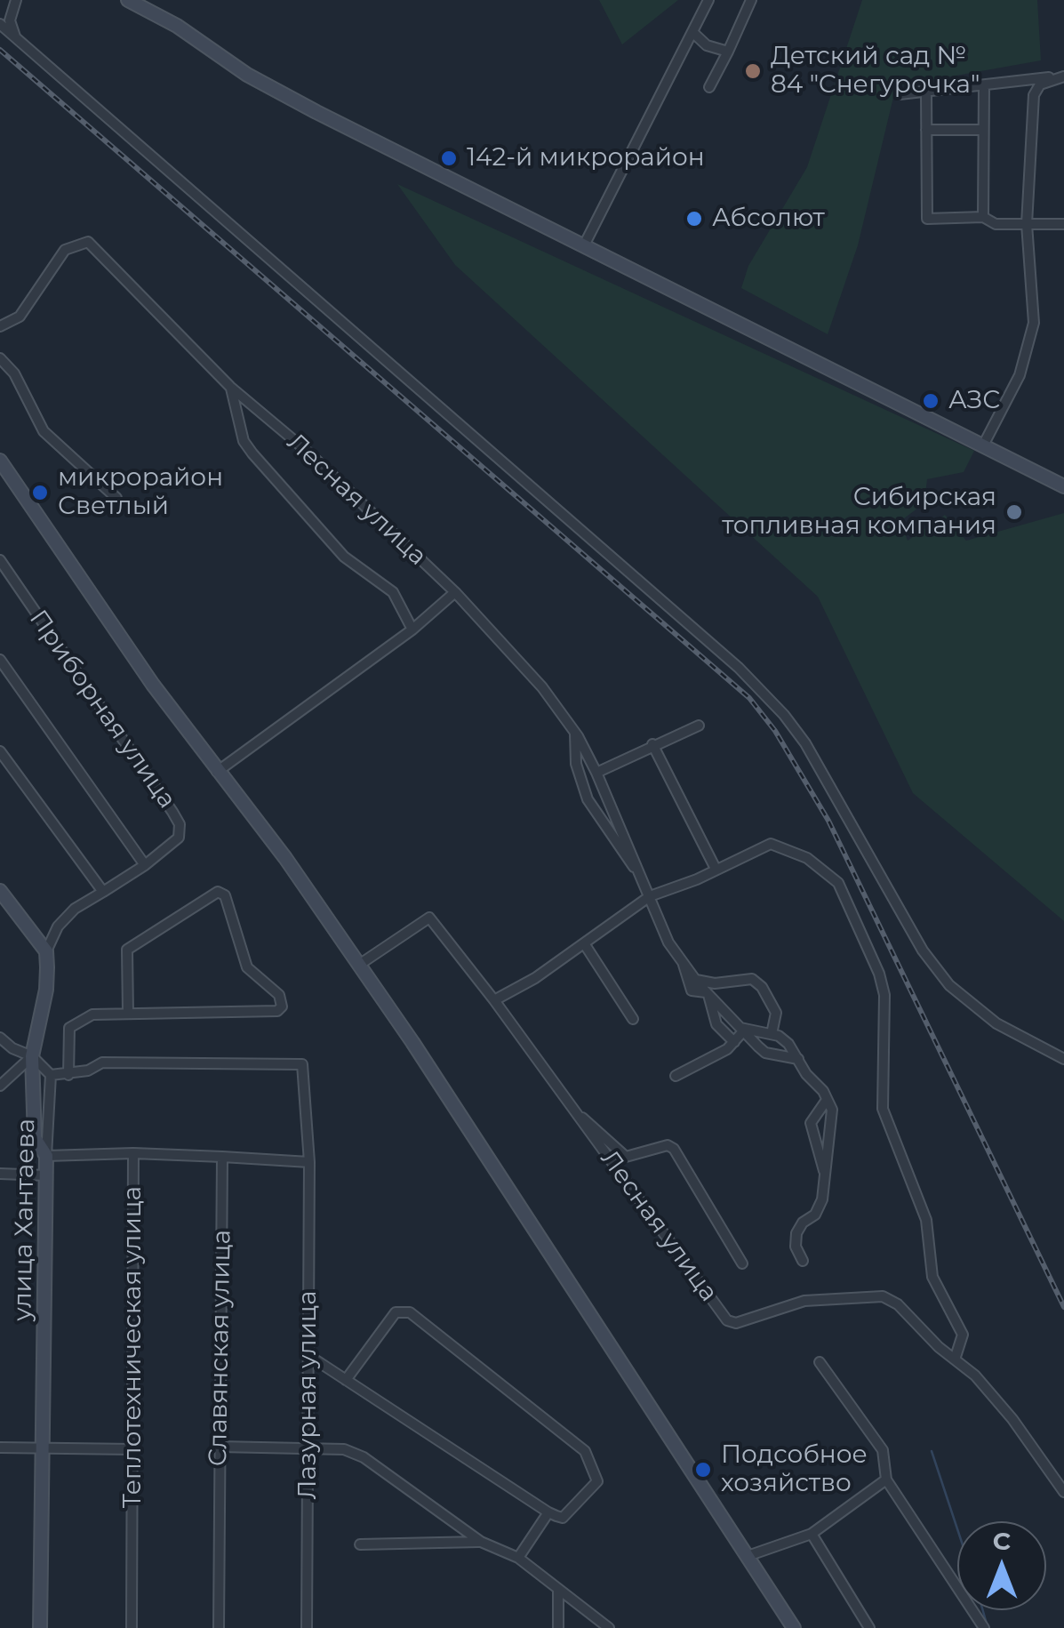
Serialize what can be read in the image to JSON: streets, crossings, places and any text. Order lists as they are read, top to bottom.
{
  "streets": {
    "street": [
      "Лесная улица",
      "Приборная улица",
      "улица Хантаева",
      "Теплотехническая улица",
      "Славянская улица",
      "Лазурная улица"
    ]
  },
  "crossings": [
    ["улица Хантаева", "Теплотехническая улица"],
    ["улица Хантаева", "Лазурная улица"]
  ],
  "places": [
    "Детский сад № 84 \"Снегурочка\"",
    "142-й микрорайон",
    "Абсолют",
    "АЗС",
    "микрорайон Светлый",
    "Сибирская топливная компания",
    "Подсобное хозяйство"
  ],
  "north": "top"
}
